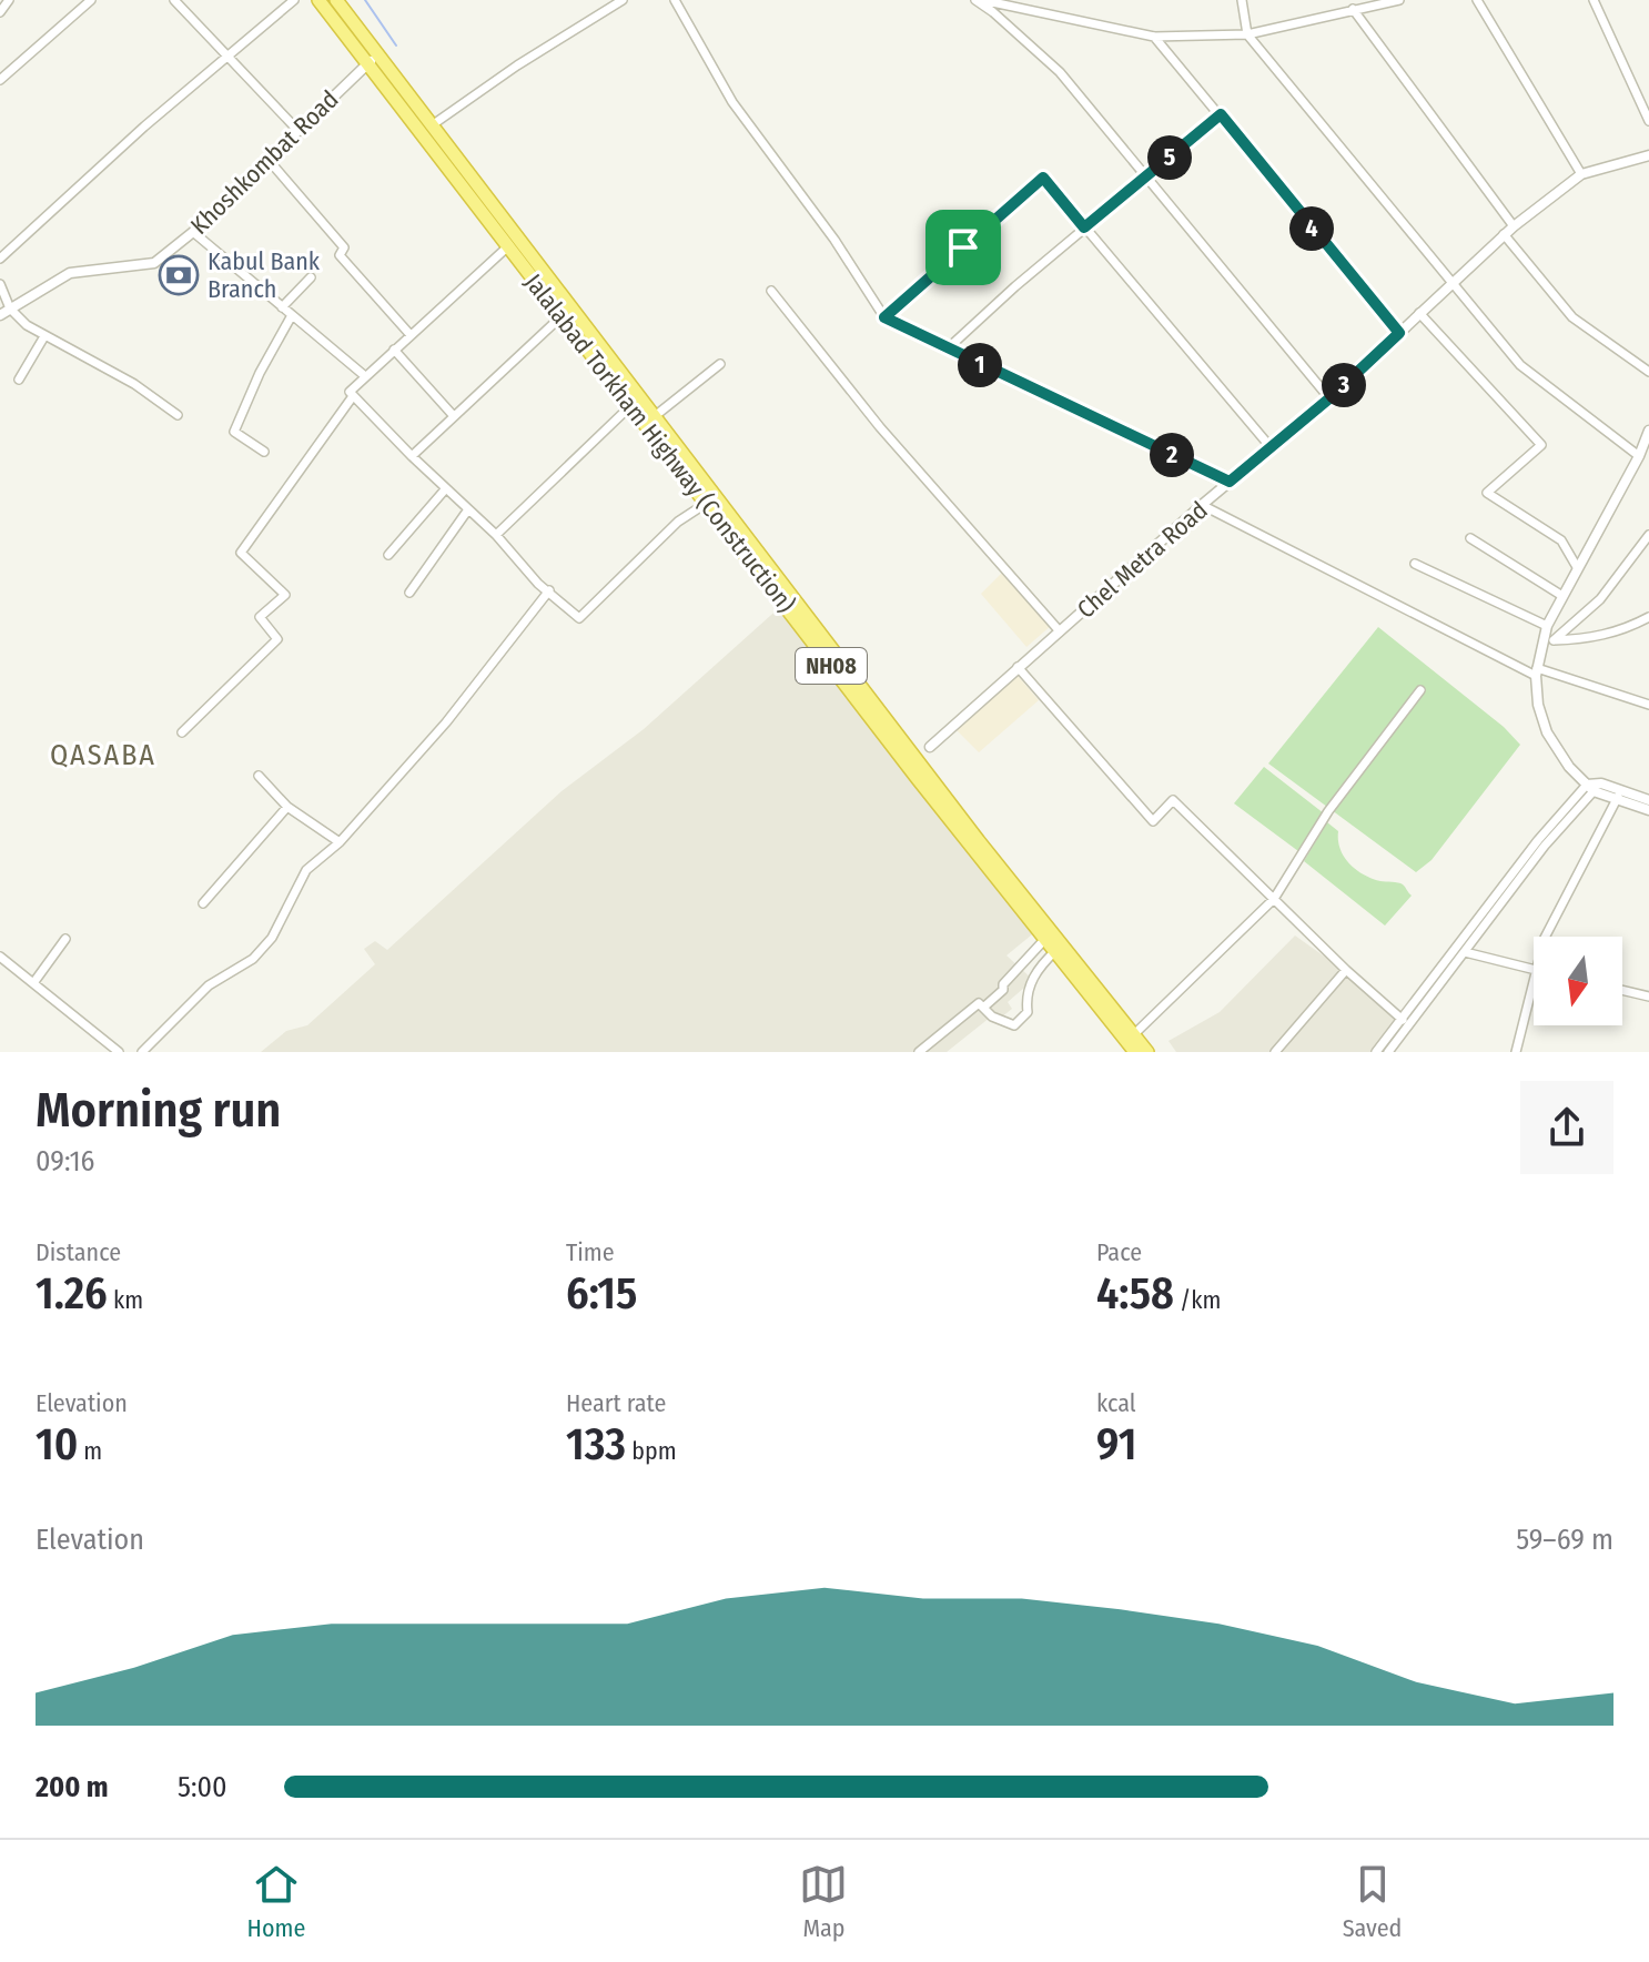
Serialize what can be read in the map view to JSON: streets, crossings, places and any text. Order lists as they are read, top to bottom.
{
  "streets": {
    "highway": ["Jalalabad Torkham Highway (Construction)", "NH08"],
    "street": ["Khoshkombat Road", "Chel Metra Road"]
  },
  "crossings": [
    ["Khoshkombat Road", "Jalalabad Torkham Highway (Construction)"],
    ["Khoshkombat Road", "NH08"],
    ["Jalalabad Torkham Highway (Construction)", "NH08"]
  ],
  "districts": ["QASABA"],
  "places": {
    "bank": ["Kabul Bank Branch"]
  },
  "north": "bottom",
  "page": {
    "pins": [
      "5",
      "4",
      "1",
      "3",
      "2"
    ],
    "heading": ["Morning run", "09:16"],
    "stats": [
      ["Distance", "1.26 km"],
      ["Time", "6:15"],
      ["Pace", "4:58 /km"],
      ["Elevation", "10 m"],
      ["Heart rate", "133 bpm"],
      ["kcal", "91"]
    ],
    "chart": ["Elevation", "59–69 m"],
    "list": [
      {
        "name": "200 m",
        "note": "5:00"
      }
    ],
    "tabs": ["Home", "Map", "Saved"]
  }
}
